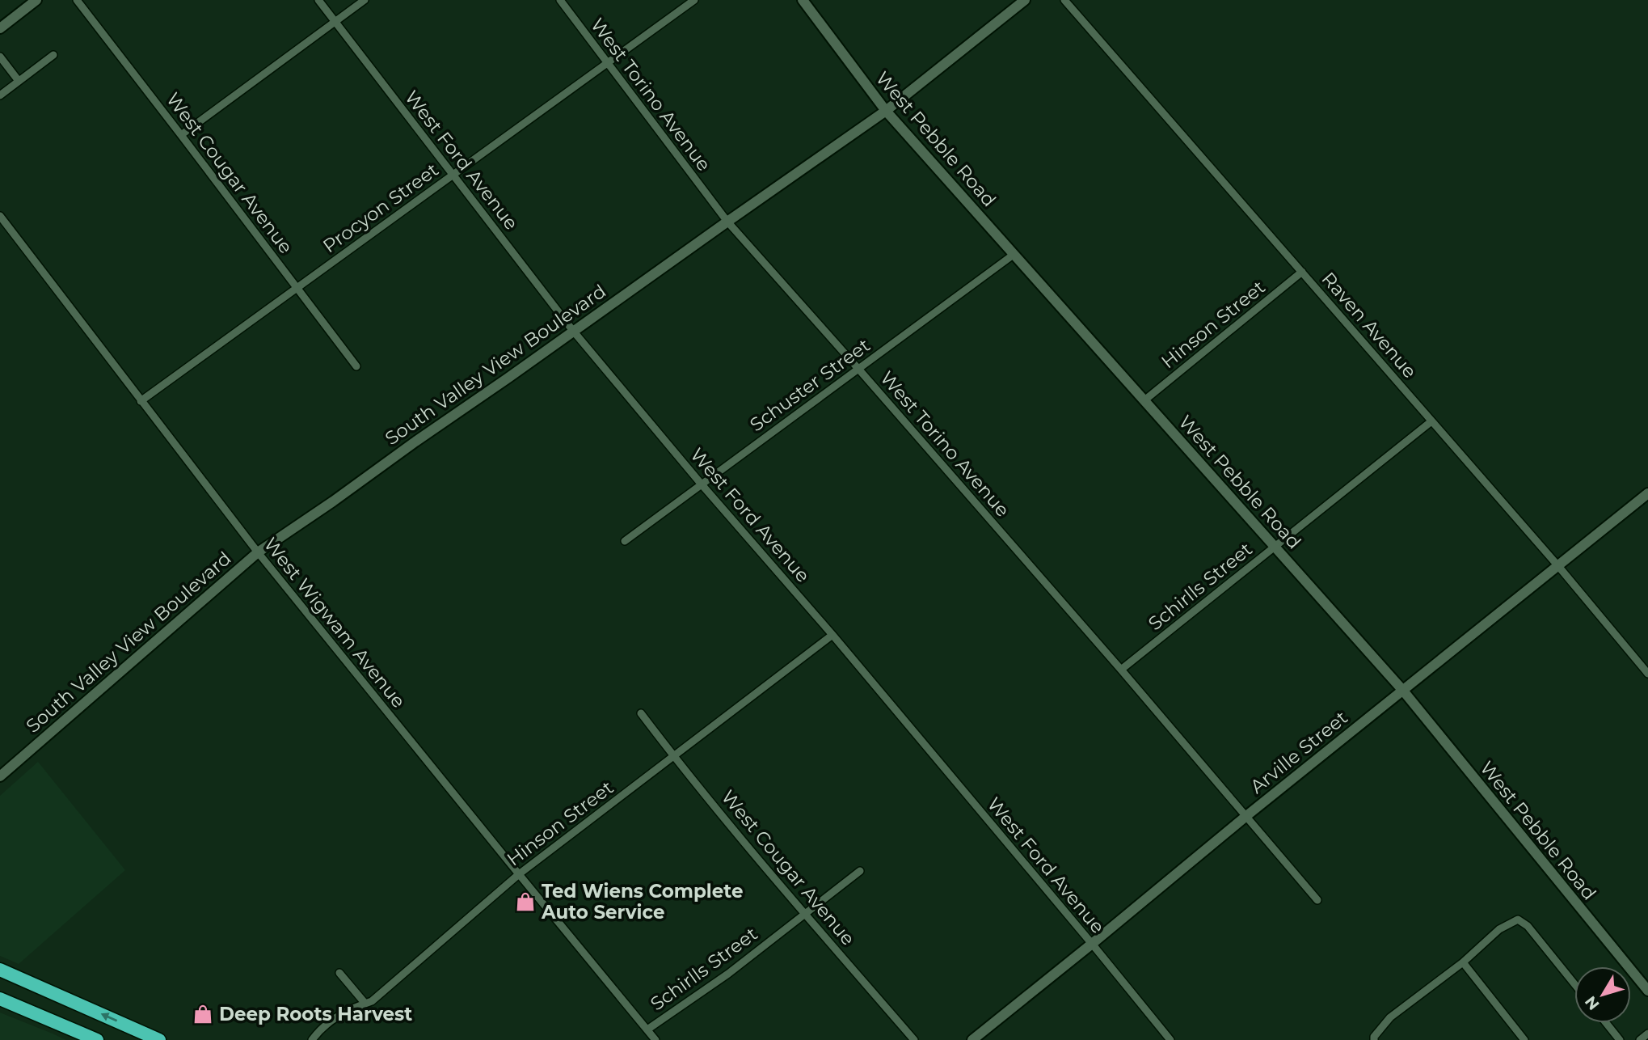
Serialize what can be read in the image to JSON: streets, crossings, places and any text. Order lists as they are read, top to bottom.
{
  "streets": {
    "street": [
      "West Torino Avenue",
      "West Pebble Road",
      "West Ford Avenue",
      "West Cougar Avenue",
      "Procyon Street",
      "Hinson Street",
      "Raven Avenue",
      "South Valley View Boulevard",
      "Schuster Street",
      "Schirlls Street",
      "West Wigwam Avenue",
      "Arville Street"
    ]
  },
  "crossings": [
    ["West Torino Avenue", "Procyon Street"],
    ["West Torino Avenue", "South Valley View Boulevard"],
    ["West Torino Avenue", "Schuster Street"],
    ["West Torino Avenue", "Schirlls Street"],
    ["West Torino Avenue", "Arville Street"],
    ["West Pebble Road", "Hinson Street"],
    ["West Pebble Road", "South Valley View Boulevard"],
    ["West Pebble Road", "Schuster Street"],
    ["West Pebble Road", "Schirlls Street"],
    ["West Pebble Road", "Arville Street"],
    ["West Ford Avenue", "Procyon Street"],
    ["West Ford Avenue", "Hinson Street"],
    ["West Ford Avenue", "South Valley View Boulevard"],
    ["West Ford Avenue", "Schuster Street"],
    ["West Ford Avenue", "Arville Street"],
    ["West Cougar Avenue", "Procyon Street"],
    ["West Cougar Avenue", "Hinson Street"],
    ["West Cougar Avenue", "Schirlls Street"],
    ["Procyon Street", "West Wigwam Avenue"],
    ["Hinson Street", "Raven Avenue"],
    ["Hinson Street", "West Wigwam Avenue"],
    ["Raven Avenue", "Schirlls Street"],
    ["Raven Avenue", "Arville Street"],
    ["South Valley View Boulevard", "West Wigwam Avenue"],
    ["Schirlls Street", "West Wigwam Avenue"]
  ],
  "places": {
    "shop": ["Ted Wiens Complete Auto Service", "Deep Roots Harvest"]
  },
  "north": "bottom left"
}
